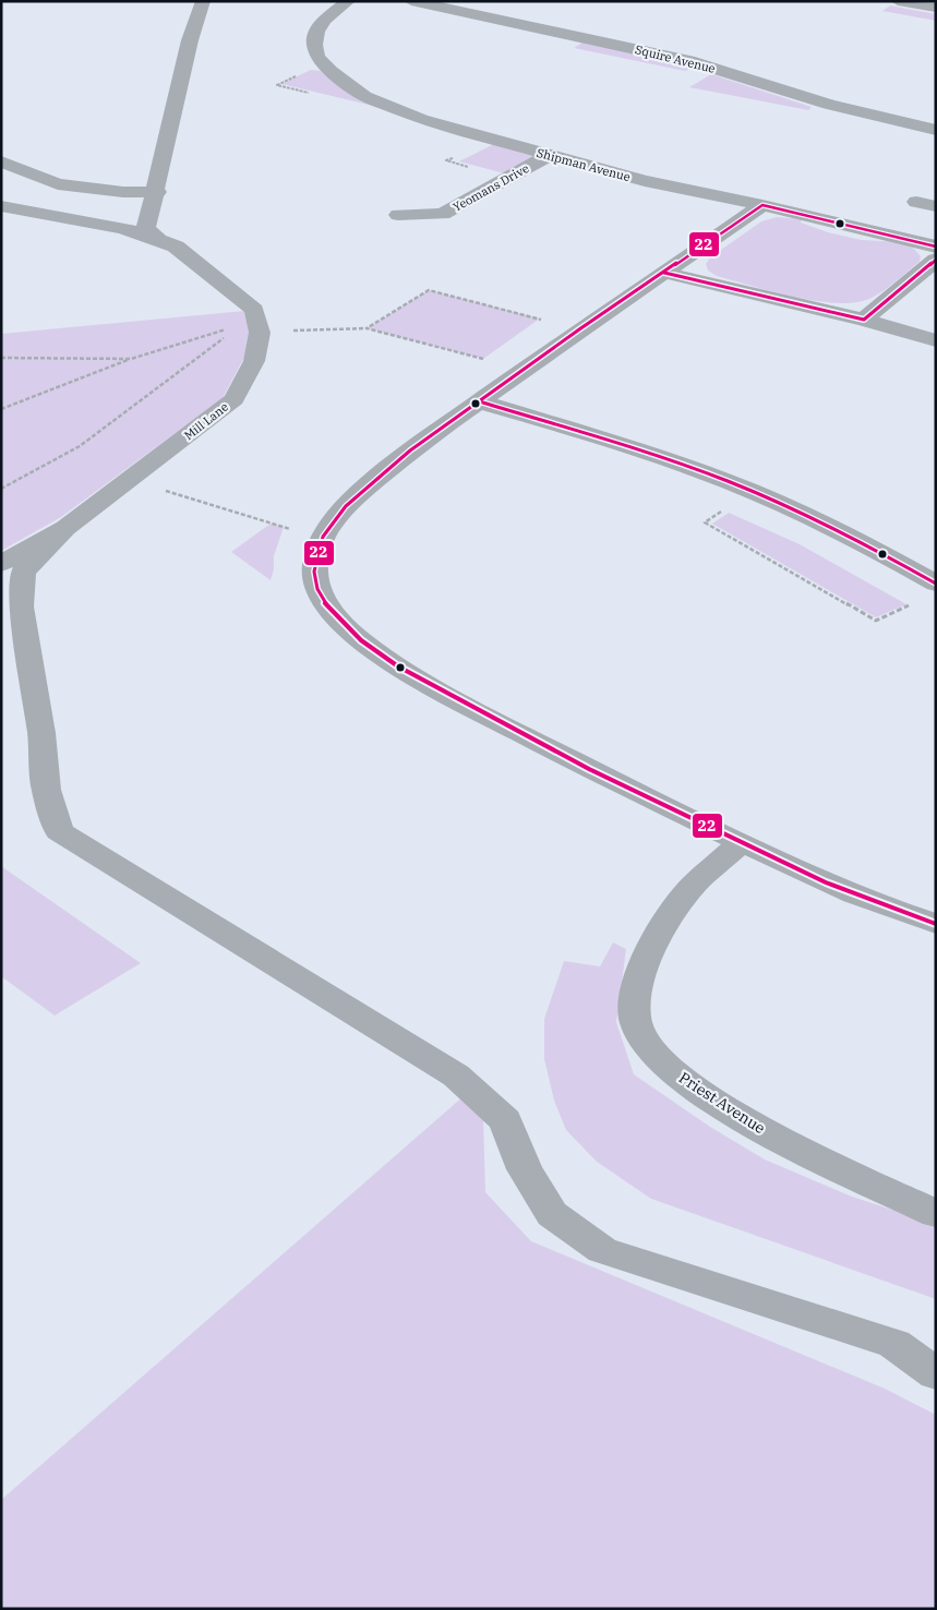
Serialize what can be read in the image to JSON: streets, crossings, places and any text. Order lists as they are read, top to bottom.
{
  "streets": {
    "street": [
      "Squire Avenue",
      "Shipman Avenue",
      "Yeomans Drive",
      "Mill Lane",
      "Priest Avenue"
    ]
  },
  "crossings": [
    ["Shipman Avenue", "Yeomans Drive"]
  ],
  "lines": ["transit line 22"]
}
